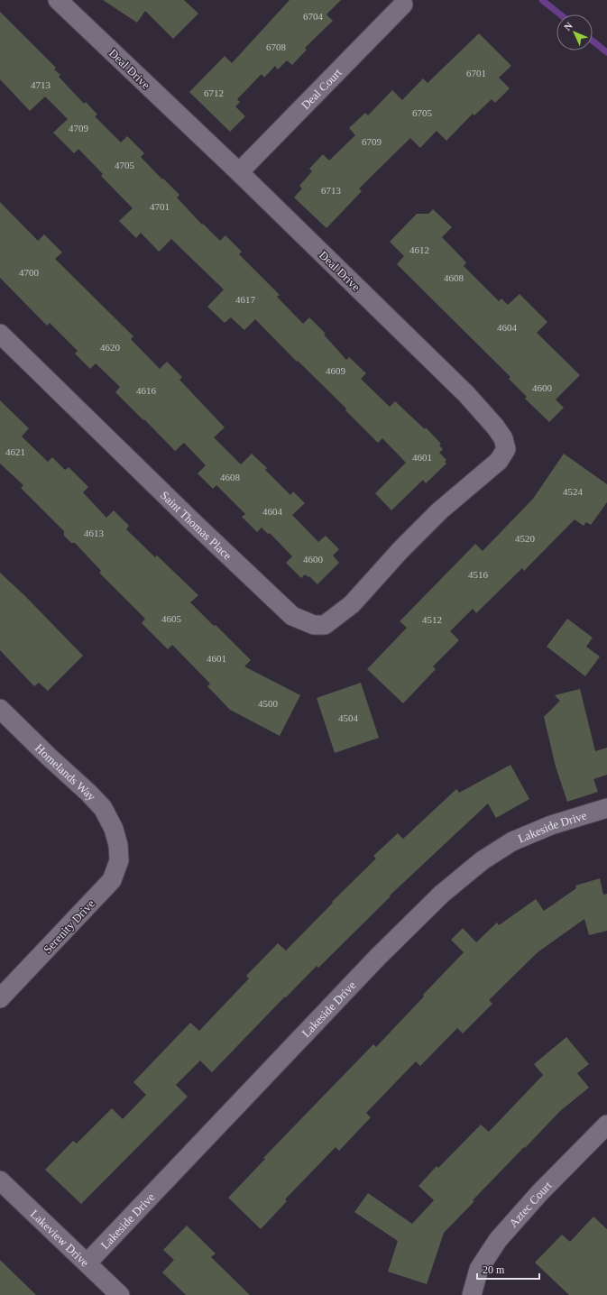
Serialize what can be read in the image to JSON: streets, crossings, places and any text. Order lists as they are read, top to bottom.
{
  "streets": {
    "street": [
      "Deal Drive",
      "Deal Court",
      "Saint Thomas Place",
      "Homelands Way",
      "Lakeside Drive",
      "Serenity Drive",
      "Aztec Court",
      "Lakeview Drive"
    ]
  },
  "crossings": [
    ["Deal Drive", "Deal Court"],
    ["Deal Drive", "Saint Thomas Place"],
    ["Homelands Way", "Serenity Drive"],
    ["Lakeside Drive", "Lakeview Drive"]
  ],
  "house_numbers": [
    "6704",
    "6708",
    "6701",
    "4713",
    "6712",
    "6705",
    "4709",
    "6709",
    "4705",
    "6713",
    "4701",
    "4612",
    "4700",
    "4608",
    "4617",
    "4604",
    "4620",
    "4609",
    "4600",
    "4616",
    "4621",
    "4601",
    "4608",
    "4524",
    "4604",
    "4613",
    "4520",
    "4600",
    "4516",
    "4605",
    "4512",
    "4601",
    "4500",
    "4504"
  ],
  "scale_bar": "20 m",
  "north": "top left"
}
